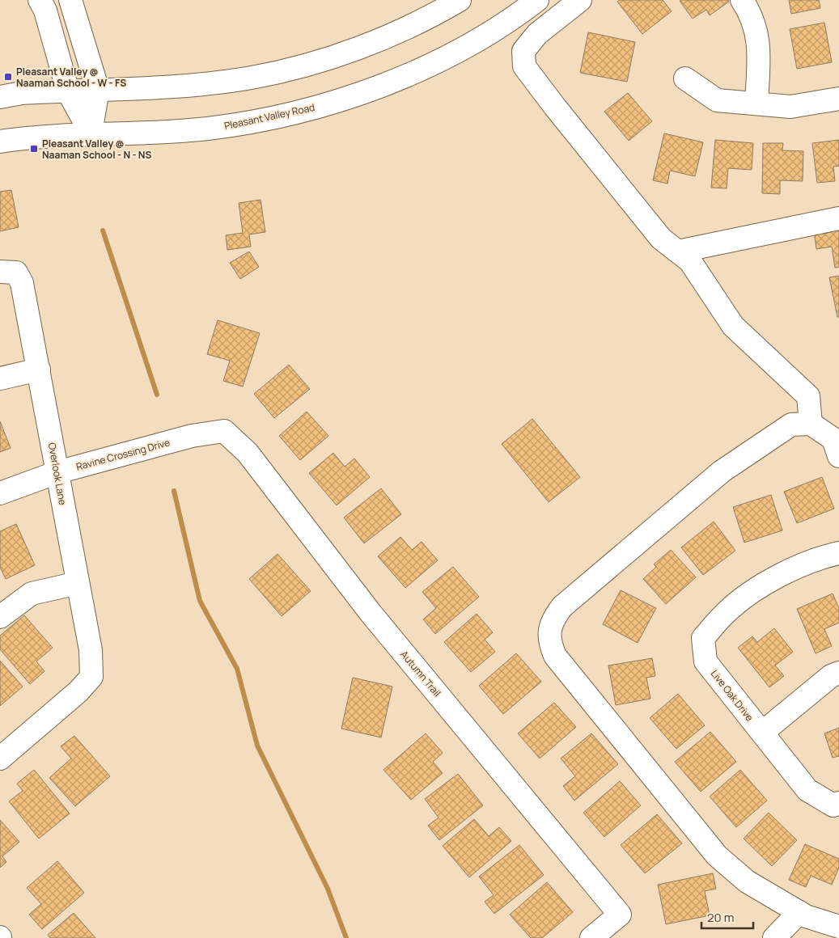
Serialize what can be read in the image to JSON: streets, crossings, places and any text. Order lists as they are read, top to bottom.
{
  "streets": {
    "street": [
      "Pleasant Valley Road",
      "Ravine Crossing Drive",
      "Overlook Lane",
      "Autumn Trail",
      "Live Oak Drive"
    ]
  },
  "crossings": [
    ["Ravine Crossing Drive", "Overlook Lane"],
    ["Ravine Crossing Drive", "Autumn Trail"]
  ],
  "places": {
    "transit": ["Pleasant Valley @ Naaman School - W - FS", "Pleasant Valley @ Naaman School - N - NS"]
  },
  "scale_bar": "20 m"
}
